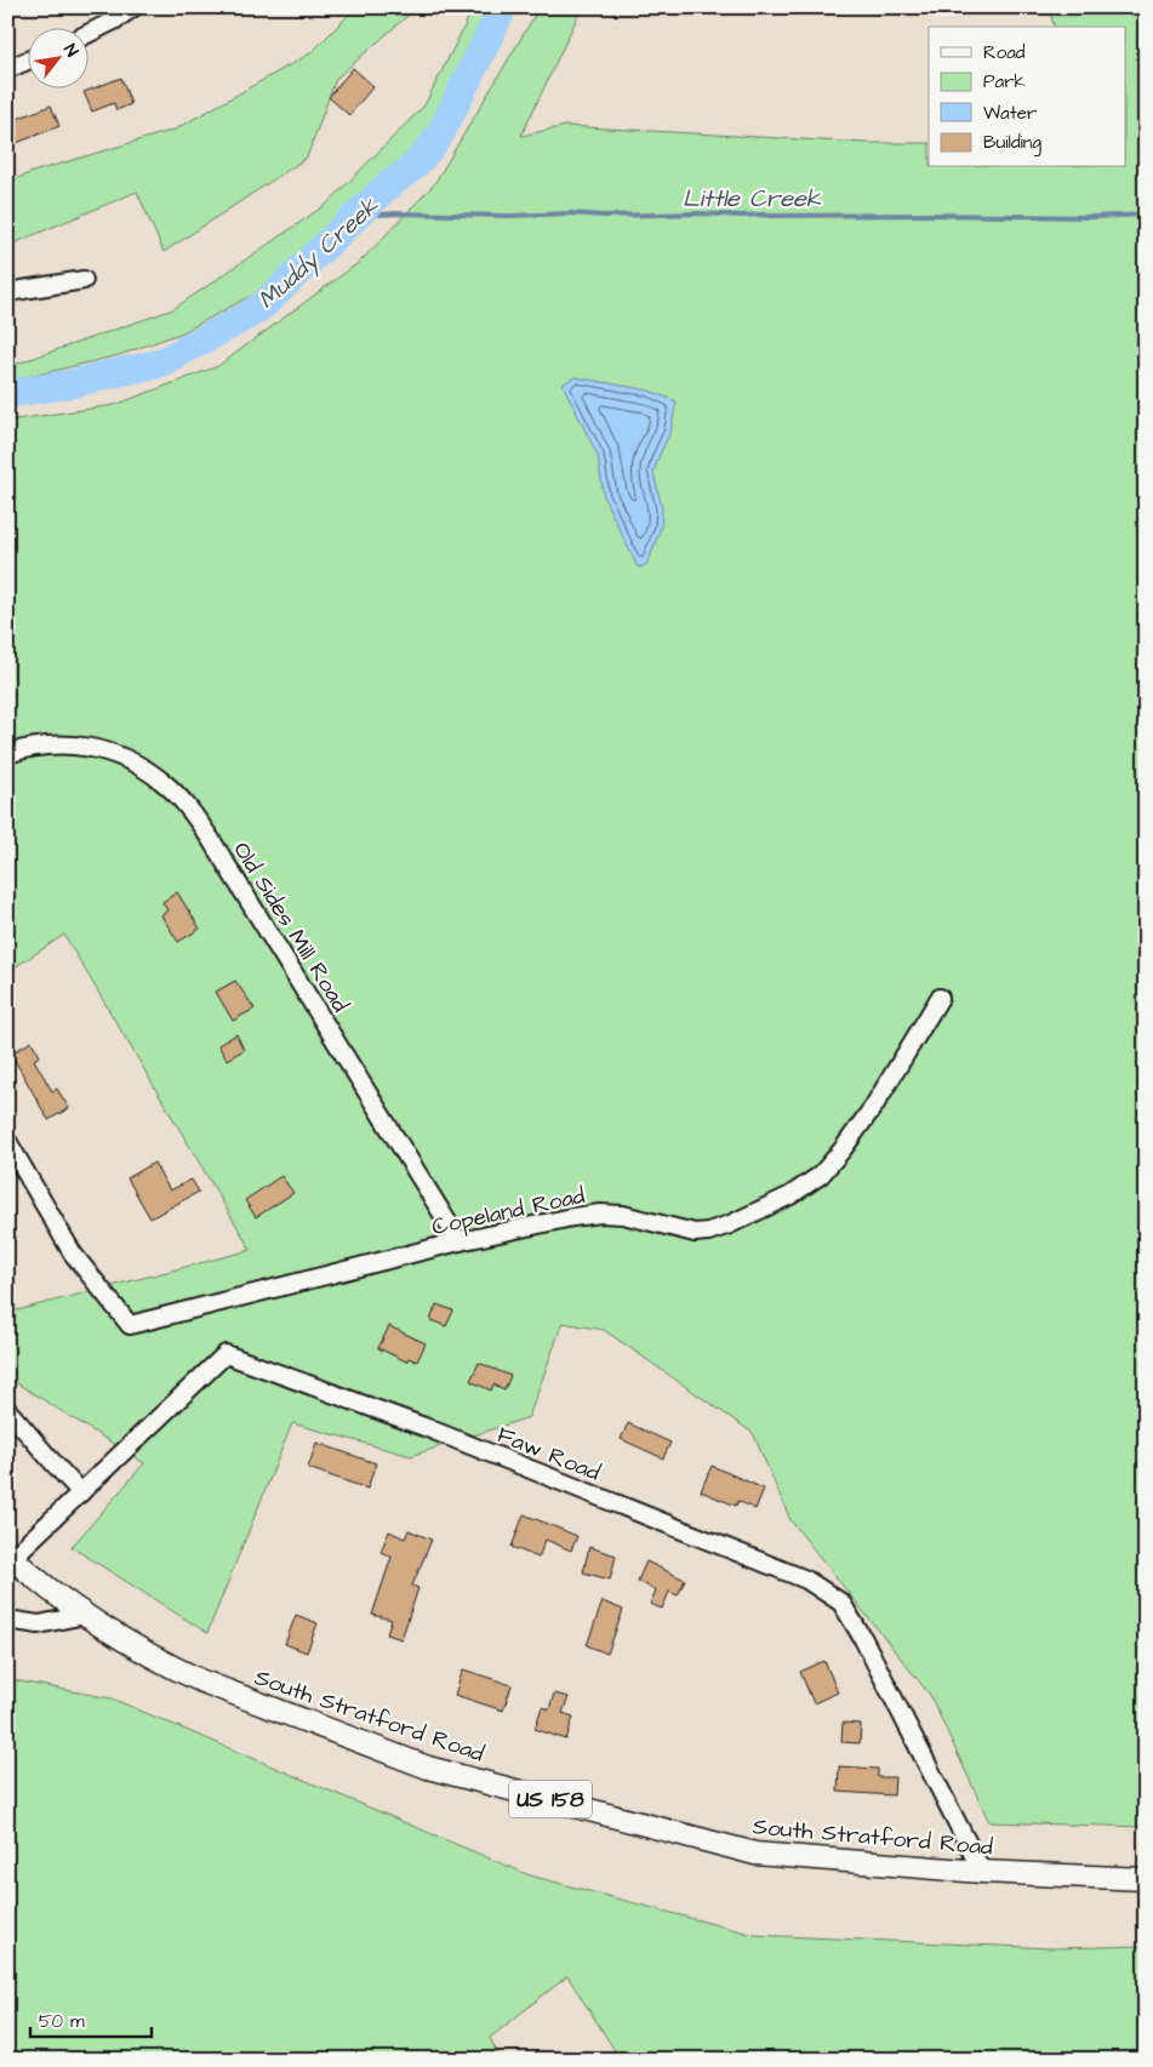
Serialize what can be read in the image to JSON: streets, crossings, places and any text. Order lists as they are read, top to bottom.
{
  "streets": {
    "main road": ["South Stratford Road", "US 158"],
    "street": ["Old Sides Mill Road", "Copeland Road", "Faw Road"]
  },
  "crossings": [
    ["Old Sides Mill Road", "Copeland Road"],
    ["Faw Road", "South Stratford Road"]
  ],
  "water": ["Little Creek", "Muddy Creek"],
  "legend": [
    "Road",
    "Park",
    "Water",
    "Building"
  ],
  "scale_bar": "50 m",
  "north": "top right"
}
